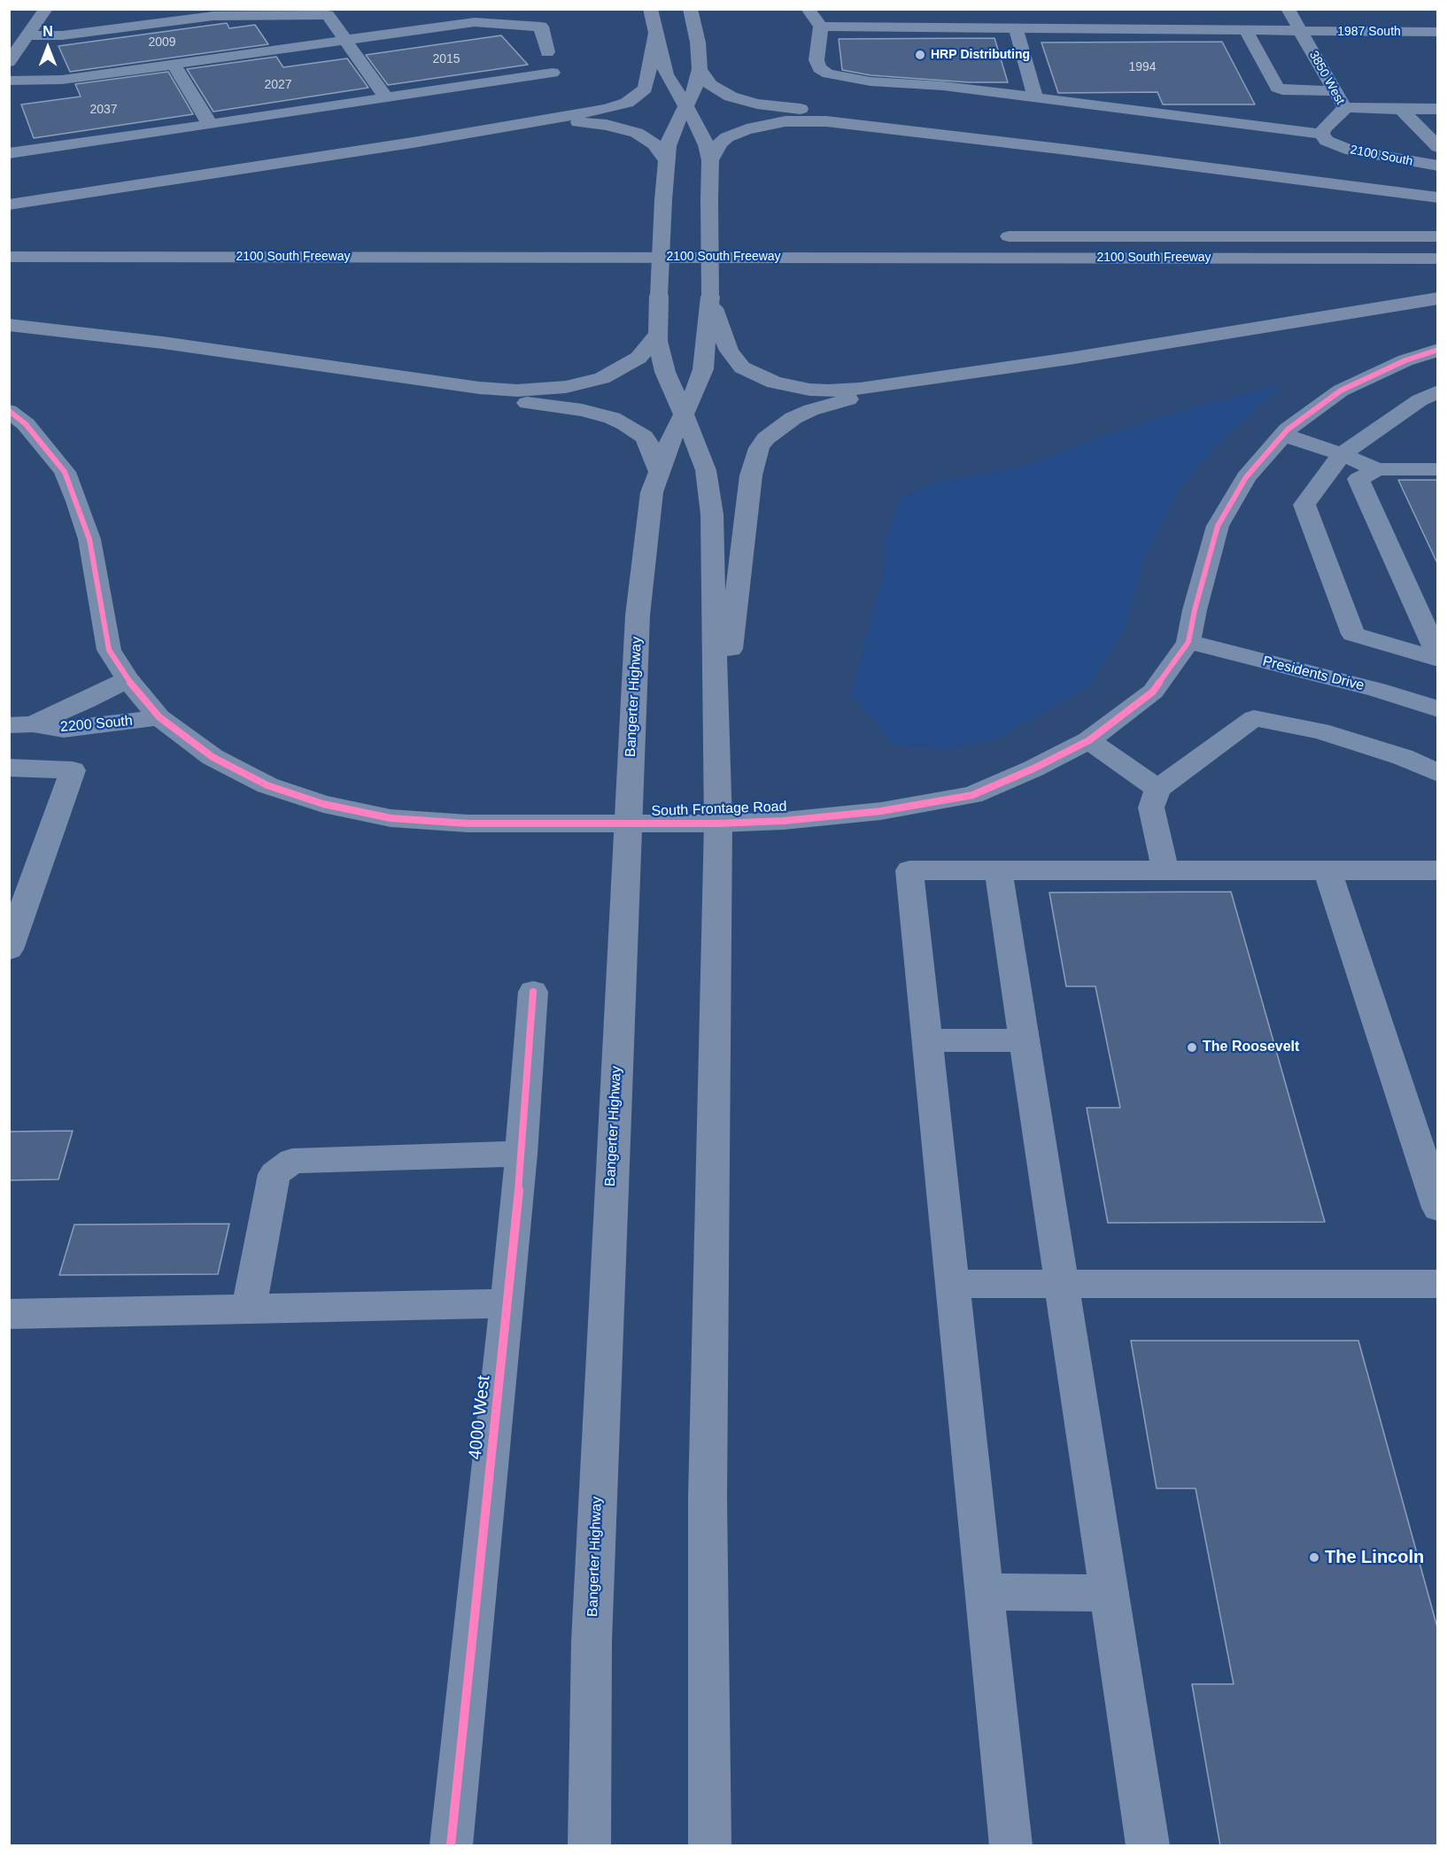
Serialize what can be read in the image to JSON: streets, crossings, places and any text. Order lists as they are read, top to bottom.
{
  "streets": {
    "highway": ["2100 South Freeway", "Bangerter Highway"],
    "street": [
      "1987 South",
      "3850 West",
      "2100 South",
      "Presidents Drive",
      "2200 South",
      "South Frontage Road",
      "4000 West"
    ]
  },
  "crossings": [
    ["1987 South", "3850 West"],
    ["1987 South", "2100 South"],
    ["3850 West", "2100 South"],
    ["Presidents Drive", "South Frontage Road"],
    ["Bangerter Highway", "South Frontage Road"],
    ["2200 South", "South Frontage Road"]
  ],
  "places": ["HRP Distributing", "The Roosevelt", "The Lincoln"],
  "house_numbers": [
    "2009",
    "2015",
    "1994",
    "2027",
    "2037"
  ],
  "north": "top"
}
